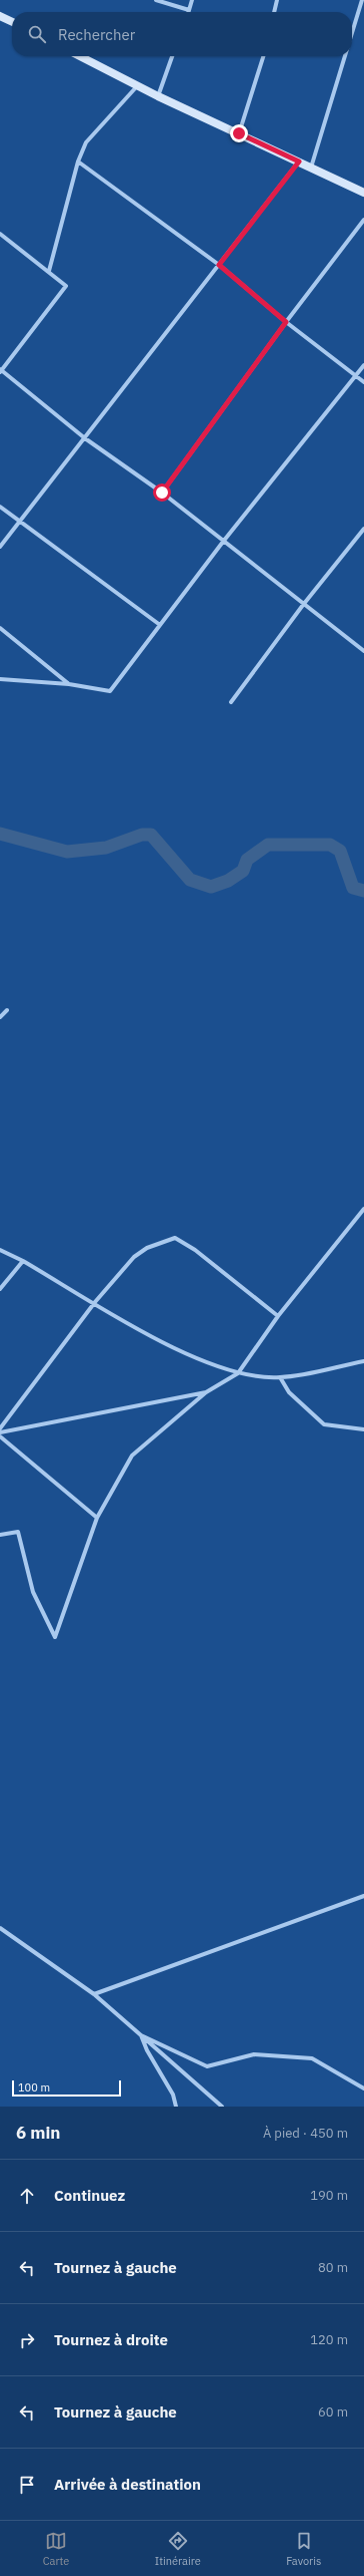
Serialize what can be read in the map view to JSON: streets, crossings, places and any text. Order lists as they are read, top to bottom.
{
  "scale_bar": "100 m",
  "page": {
    "search": "Rechercher",
    "scale": "100 m",
    "heading": ["6 min", "À pied · 450 m"],
    "list": [
      ["Continuez", "190 m"],
      ["Tournez à gauche", "80 m"],
      ["Tournez à droite", "120 m"],
      ["Tournez à gauche", "60 m"],
      "Arrivée à destination"
    ],
    "nav": ["Carte", "Itinéraire", "Favoris"]
  }
}
